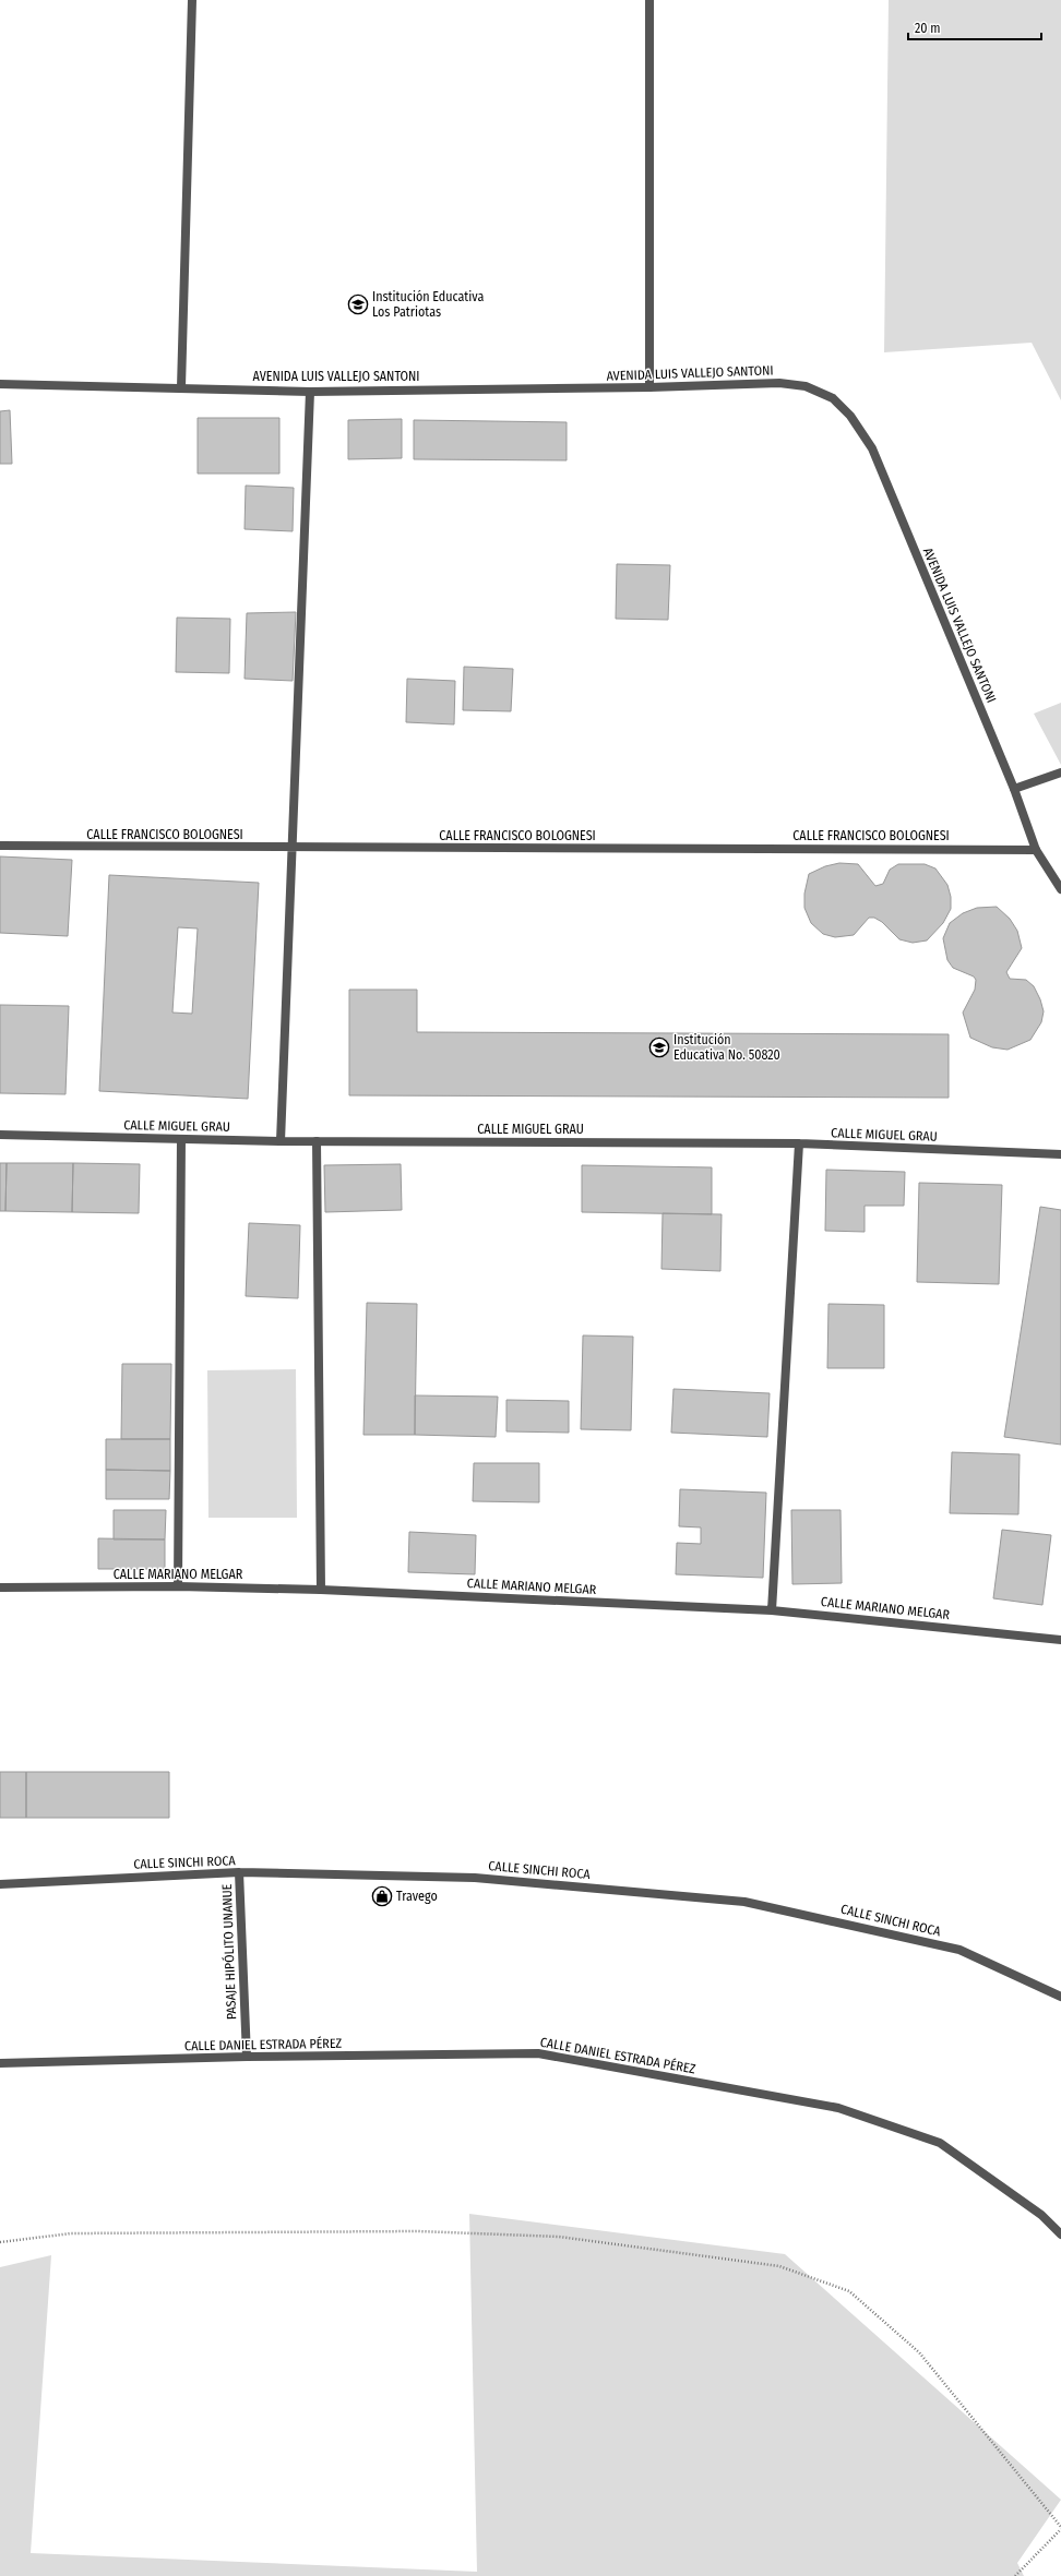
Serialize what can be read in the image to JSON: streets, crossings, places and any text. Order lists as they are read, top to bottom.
{
  "streets": {
    "street": [
      "AVENIDA LUIS VALLEJO SANTONI",
      "CALLE FRANCISCO BOLOGNESI",
      "CALLE MIGUEL GRAU",
      "CALLE MARIANO MELGAR",
      "CALLE SINCHI ROCA",
      "PASAJE HIPÓLITO UNANUE",
      "CALLE DANIEL ESTRADA PÉREZ"
    ]
  },
  "crossings": [
    ["AVENIDA LUIS VALLEJO SANTONI", "CALLE FRANCISCO BOLOGNESI"],
    ["CALLE SINCHI ROCA", "PASAJE HIPÓLITO UNANUE"],
    ["PASAJE HIPÓLITO UNANUE", "CALLE DANIEL ESTRADA PÉREZ"]
  ],
  "places": {
    "school or university": ["Institución Educativa Los Patriotas", "Institución Educativa No. 50820"],
    "shop": ["Travego"]
  },
  "scale_bar": "20 m"
}
